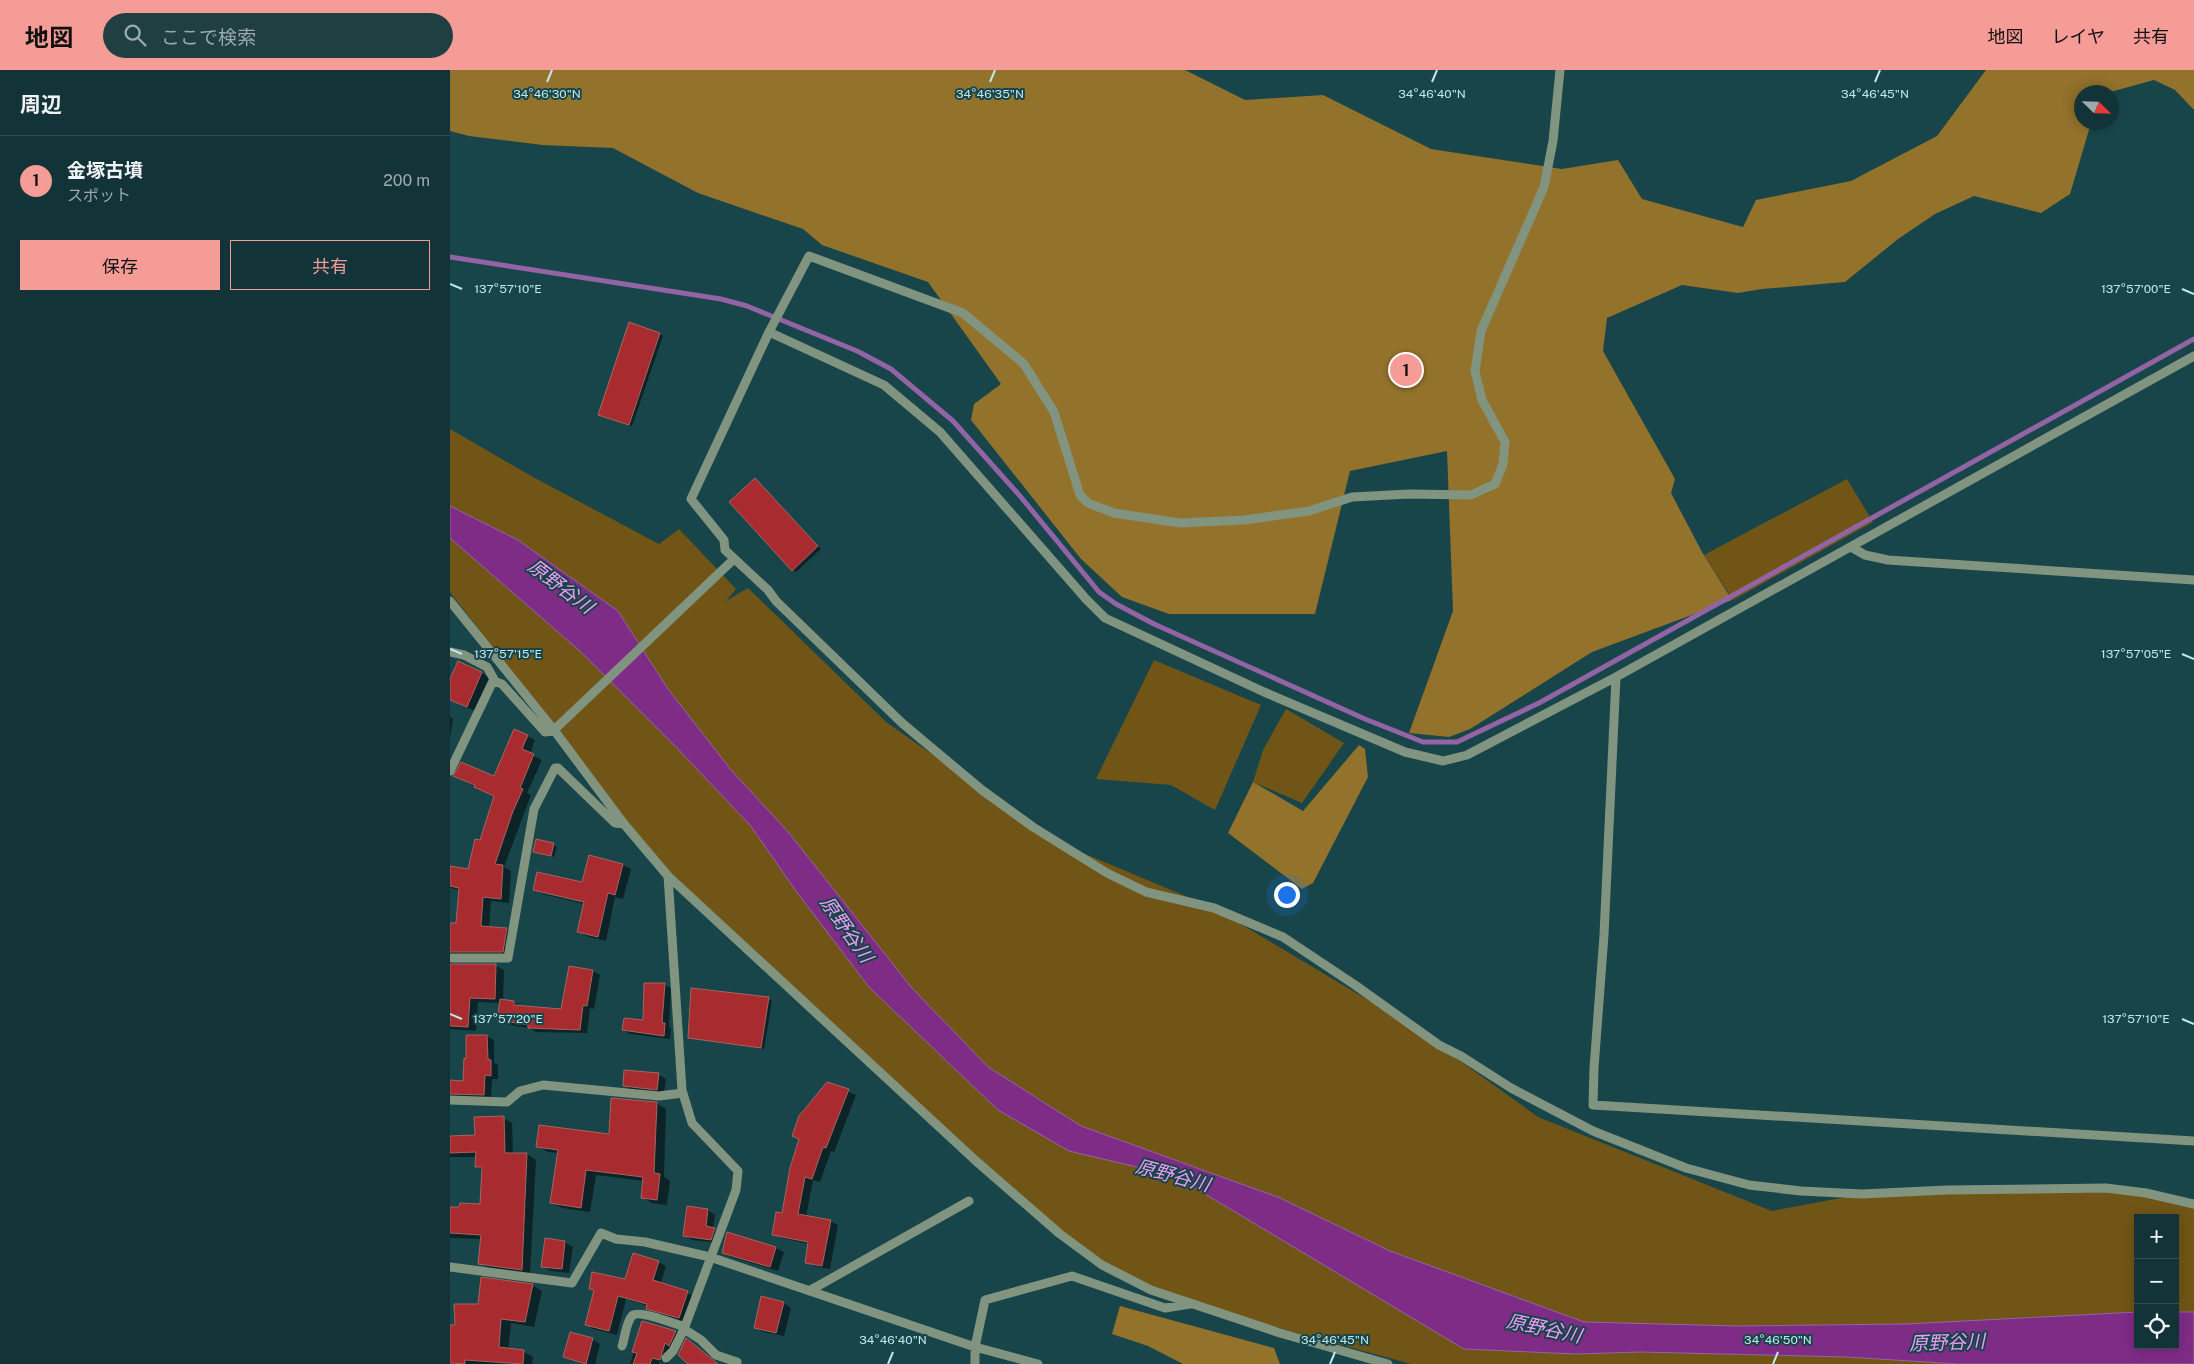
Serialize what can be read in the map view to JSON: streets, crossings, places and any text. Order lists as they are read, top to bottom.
{
  "water": ["原野谷川"],
  "north": "bottom right",
  "page": {
    "header": "地図",
    "search": "ここで検索",
    "nav": ["地図", "レイヤ", "共有"],
    "heading": "周辺",
    "list": [
      {
        "mark": "1",
        "name": "金塚古墳",
        "note": "スポット",
        "value": "200 m"
      }
    ],
    "buttons": ["保存", "共有"],
    "pins": "1",
    "map_buttons": ["+", "−"]
  },
  "coordinates": [
    "34°46'30\"N",
    "34°46'35\"N",
    "34°46'40\"N",
    "34°46'45\"N",
    "137°57'10\"E",
    "137°57'00\"E",
    "137°57'15\"E",
    "137°57'05\"E",
    "137°57'20\"E",
    "34°46'50\"N"
  ]
}
